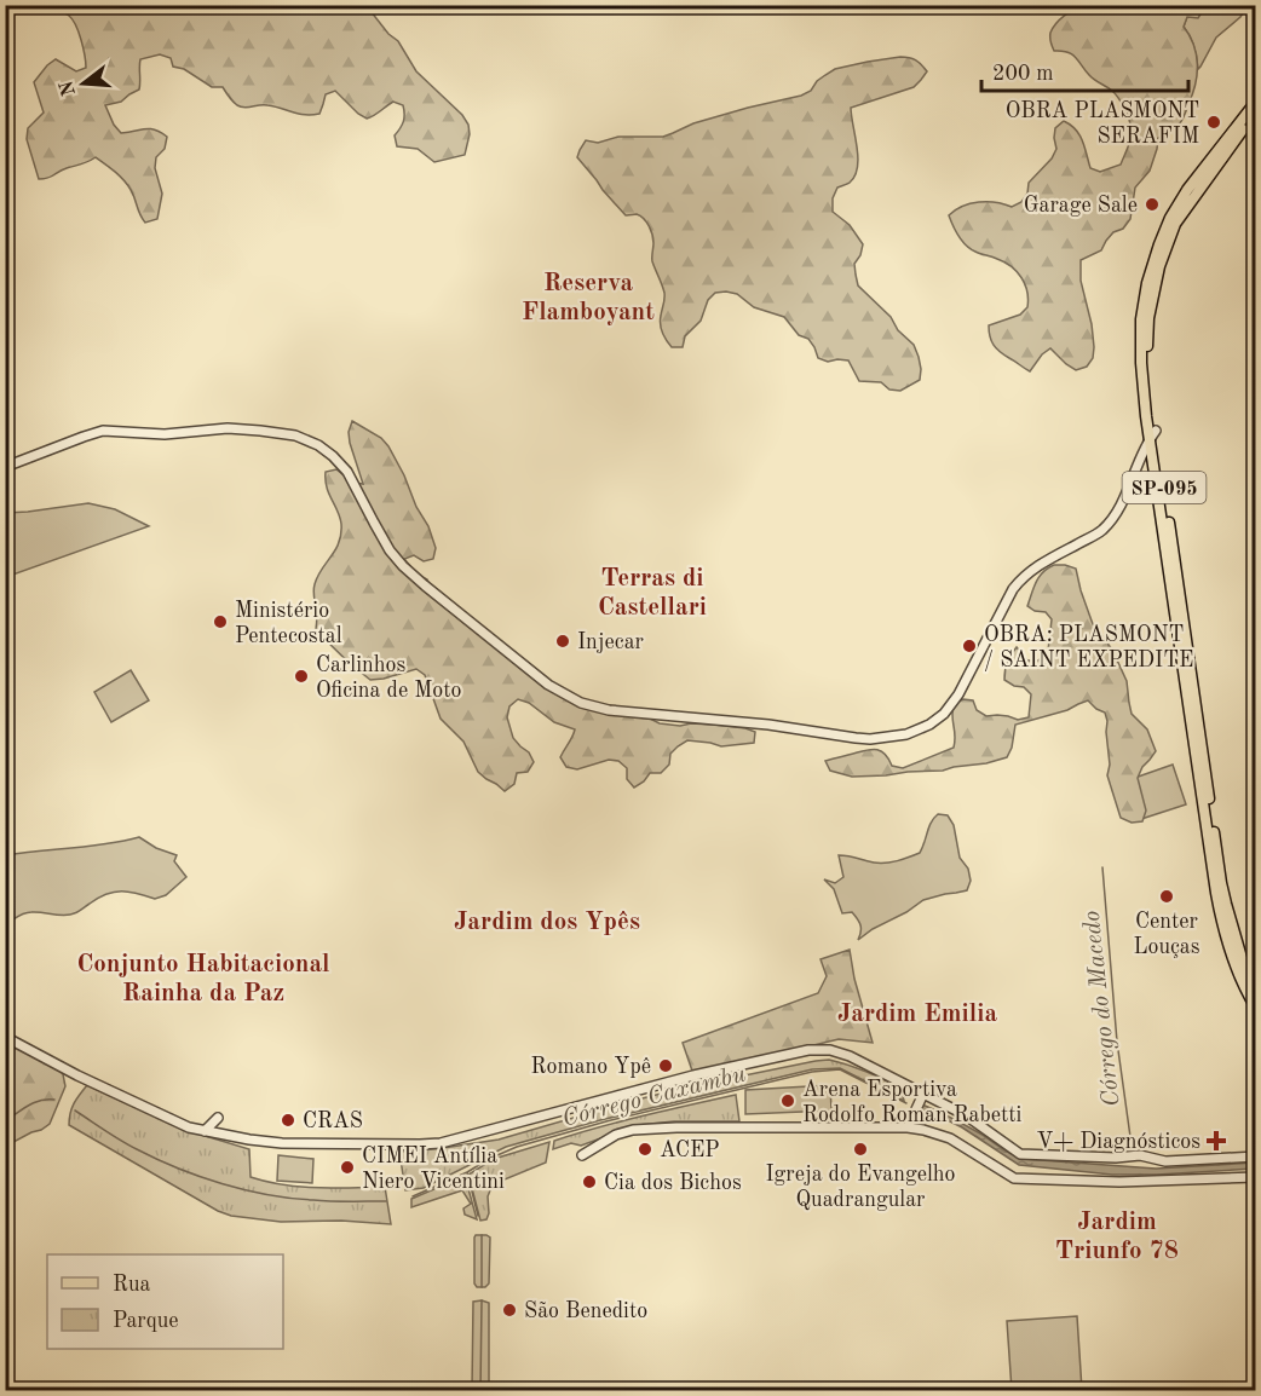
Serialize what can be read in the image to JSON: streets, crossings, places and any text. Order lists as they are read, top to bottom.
{
  "streets": {
    "main road": ["SP-095"]
  },
  "districts": [
    "Reserva Flamboyant",
    "Terras di Castellari",
    "Jardim dos Ypês",
    "Conjunto Habitacional Rainha da Paz",
    "Jardim Emilia",
    "Jardim Triunfo 78"
  ],
  "water": ["Córrego do Macedo", "Córrego Caxambu"],
  "places": {
    "other": [
      "OBRA PLASMONT SERAFIM",
      "Garage Sale",
      "Ministério Pentecostal",
      "Injecar",
      "OBRA: PLASMONT / SAINT EXPEDITE",
      "Carlinhos Oficina de Moto",
      "Center Louças",
      "Romano Ypê",
      "Arena Esportiva Rodolfo Roman Rabetti",
      "CRAS",
      "ACEP",
      "Igreja do Evangelho Quadrangular",
      "CIMEI Antília Niero Vicentini",
      "Cia dos Bichos",
      "São Benedito"
    ],
    "health": ["V+ Diagnósticos"]
  },
  "legend": ["Rua", "Parque"],
  "scale_bar": "200 m",
  "north": "left"
}
